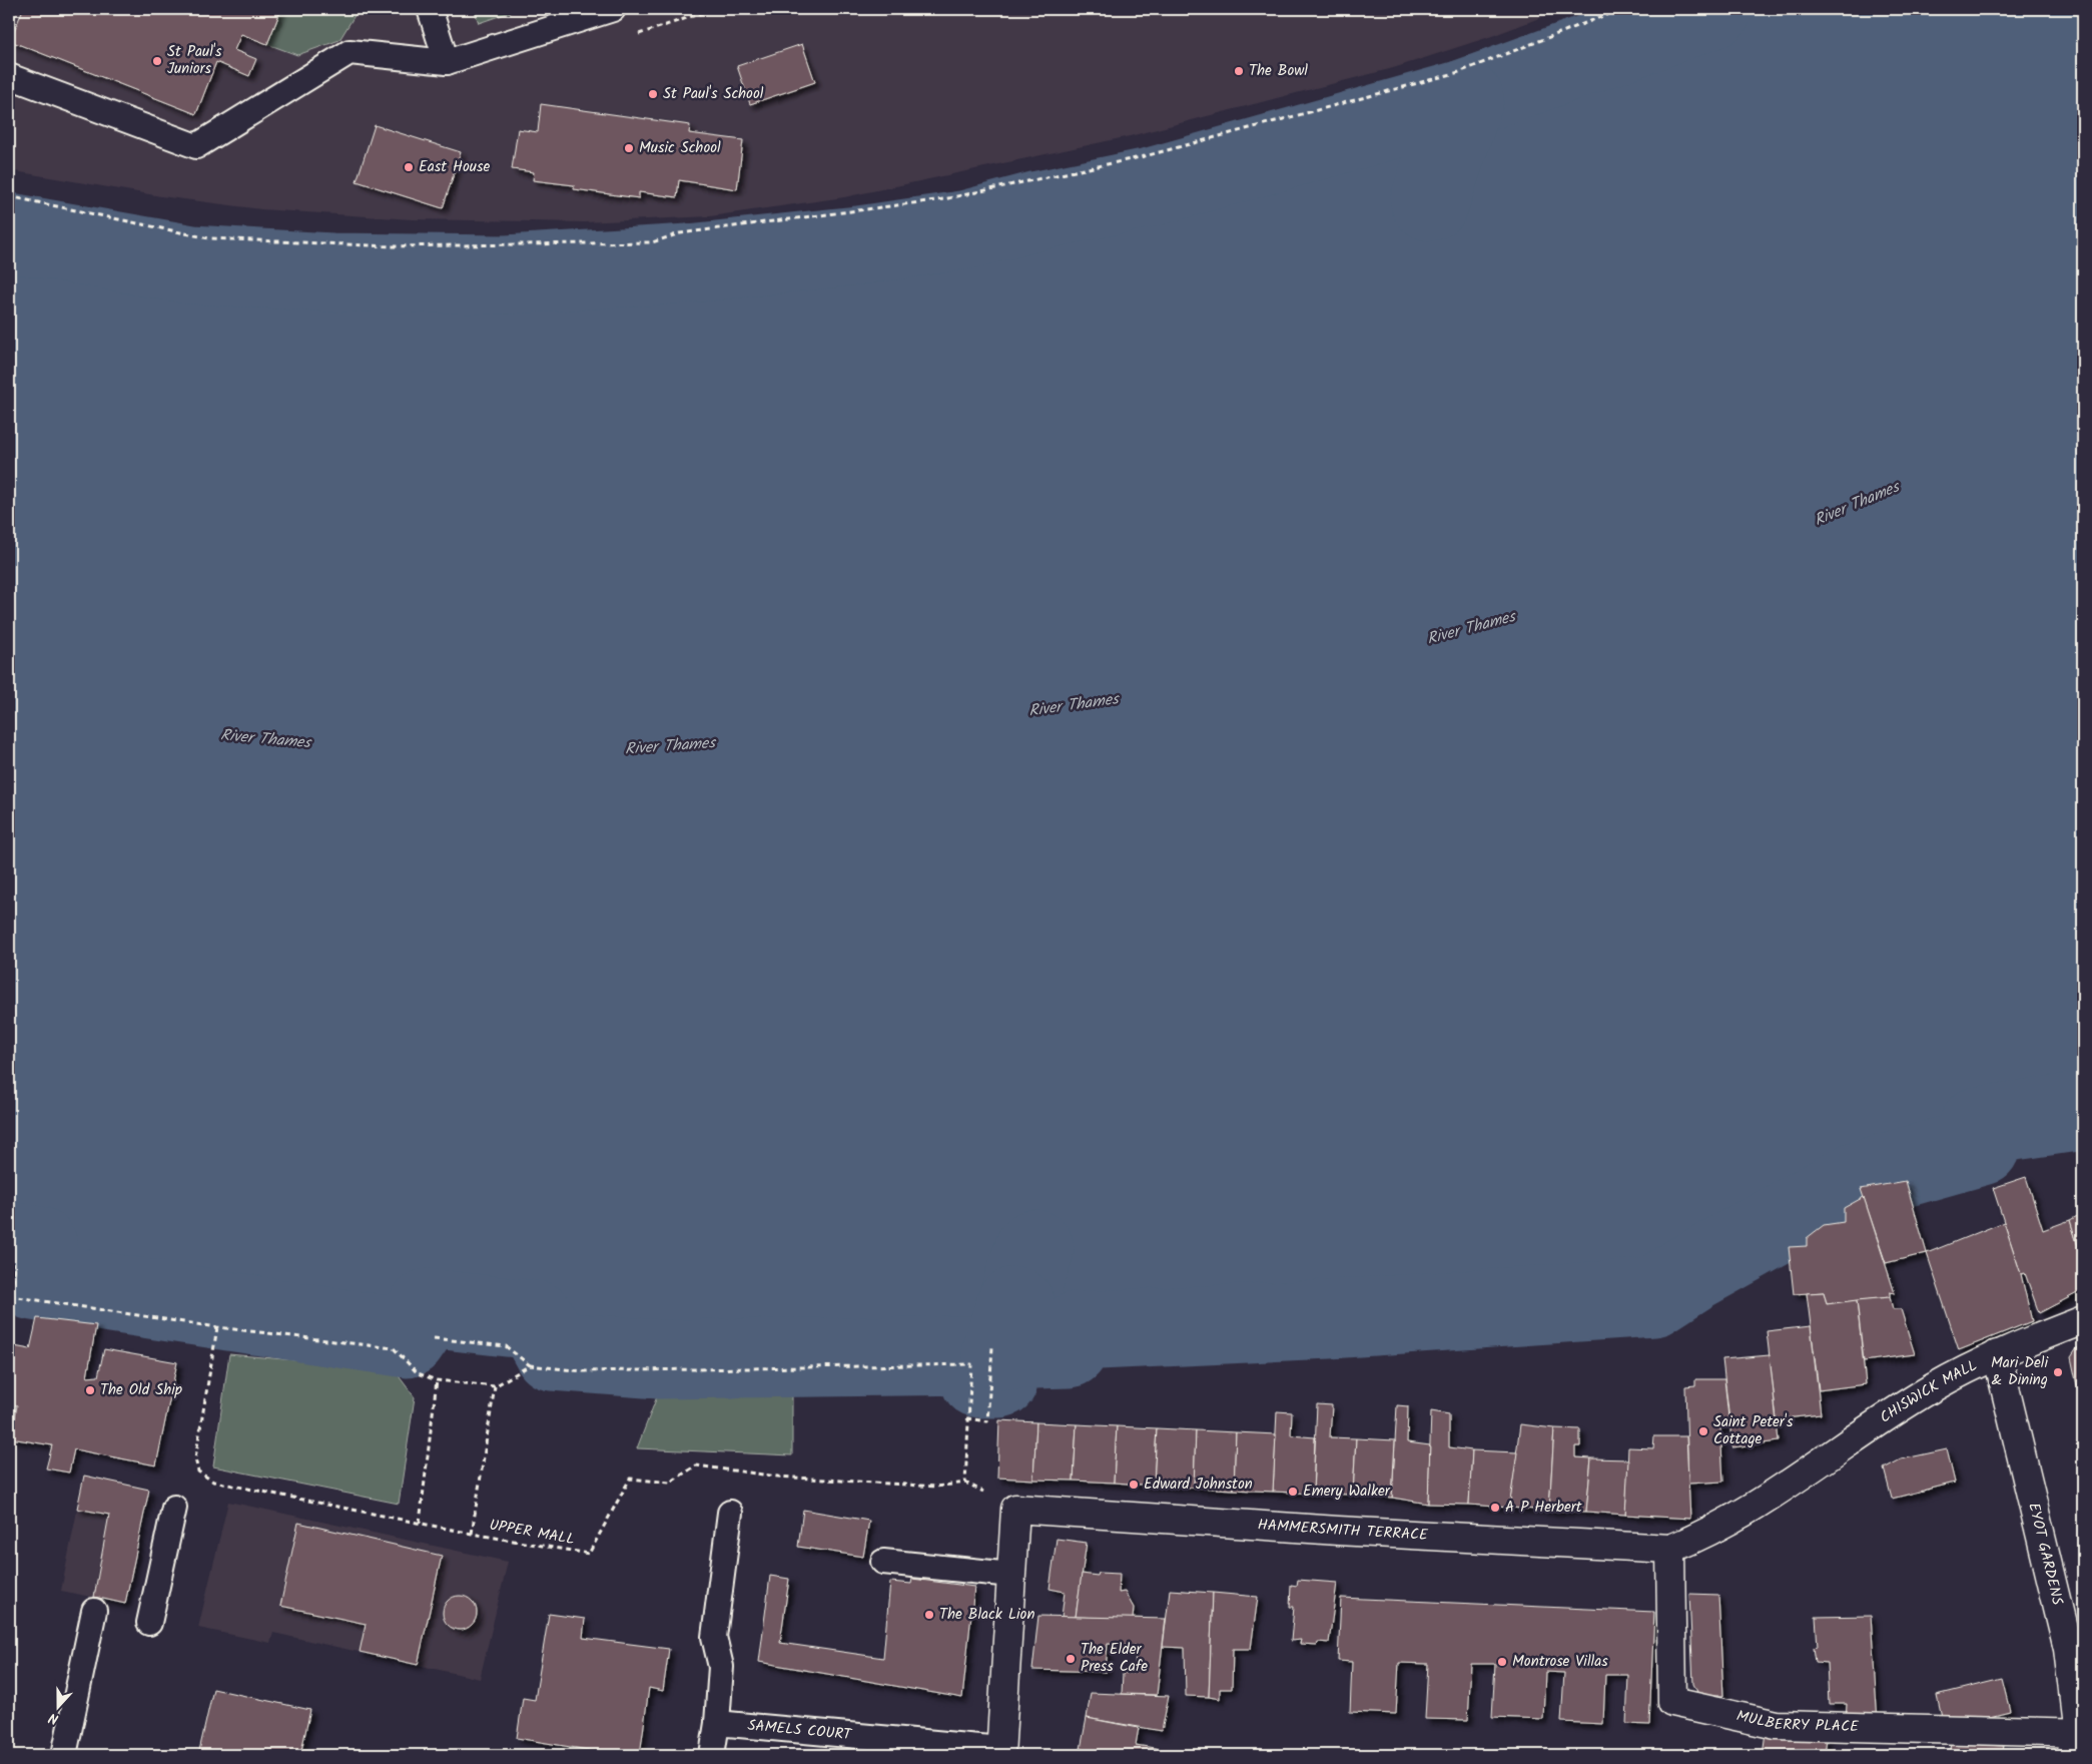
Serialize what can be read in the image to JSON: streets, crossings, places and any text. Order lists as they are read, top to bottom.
{
  "streets": {
    "street": [
      "CHISWICK MALL",
      "HAMMERSMITH TERRACE",
      "EYOT GARDENS",
      "MULBERRY PLACE"
    ],
    "lane": ["SAMELS COURT"],
    "path": ["UPPER MALL"]
  },
  "crossings": [
    ["CHISWICK MALL", "HAMMERSMITH TERRACE"],
    ["CHISWICK MALL", "EYOT GARDENS"],
    ["CHISWICK MALL", "MULBERRY PLACE"],
    ["HAMMERSMITH TERRACE", "MULBERRY PLACE"],
    ["EYOT GARDENS", "MULBERRY PLACE"]
  ],
  "water": ["River Thames"],
  "places": [
    "St Paul's Juniors",
    "The Bowl",
    "St Paul's School",
    "Music School",
    "East House",
    "Mari Deli & Dining",
    "The Old Ship",
    "Saint Peter's Cottage",
    "Edward Johnston",
    "Emery Walker",
    "A P Herbert",
    "The Black Lion",
    "The Elder Press Cafe",
    "Montrose Villas"
  ],
  "north": "bottom"
}
